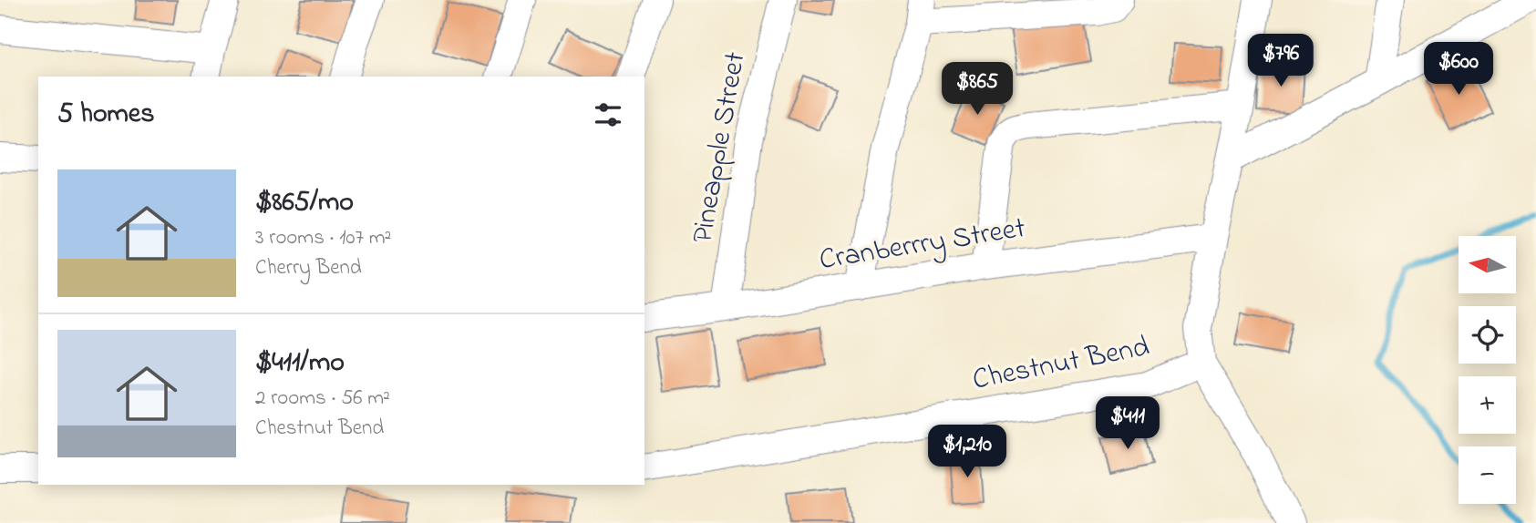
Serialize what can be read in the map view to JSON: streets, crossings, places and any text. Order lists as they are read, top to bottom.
{
  "streets": {
    "street": ["Pineapple Street", "Cranberrry Street", "Chestnut Bend"]
  },
  "crossings": [
    ["Pineapple Street", "Cranberrry Street"]
  ],
  "north": "left",
  "page": {
    "price": [
      "$796",
      "$600",
      "$865",
      "$411",
      "$1,210"
    ],
    "heading": "5 homes",
    "list": [
      {
        "name": "$865/mo",
        "note": "3 rooms · 107 m² · Cherry Bend"
      },
      {
        "name": "$411/mo",
        "note": "2 rooms · 56 m² · Chestnut Bend"
      }
    ],
    "map_buttons": ["+", "−"]
  }
}
